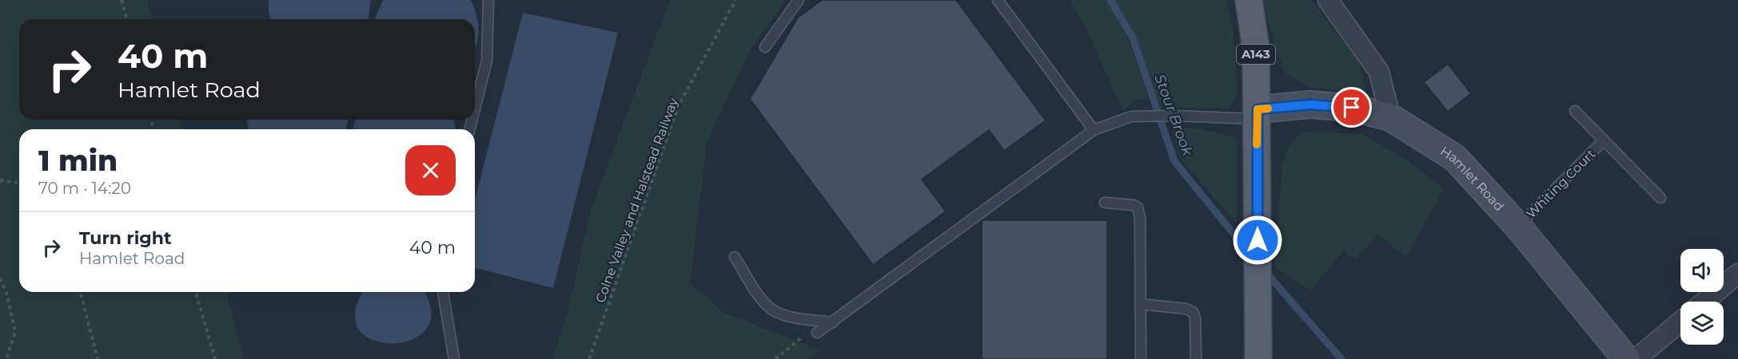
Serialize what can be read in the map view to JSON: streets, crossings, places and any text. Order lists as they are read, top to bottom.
{
  "streets": {
    "main road": ["A143"],
    "street": ["Hamlet Road"],
    "lane": ["Whiting Court"],
    "path": ["Colne Valley and Halstead Railway"]
  },
  "crossings": [
    ["A143", "Hamlet Road"],
    ["Hamlet Road", "Whiting Court"]
  ],
  "water": ["Stour Brook"],
  "page": {
    "turn": ["40 m", "Hamlet Road"],
    "heading": ["1 min", "70 m · 14:20"],
    "list": [
      {
        "name": "Turn right",
        "note": "Hamlet Road",
        "value": "40 m"
      }
    ]
  }
}
